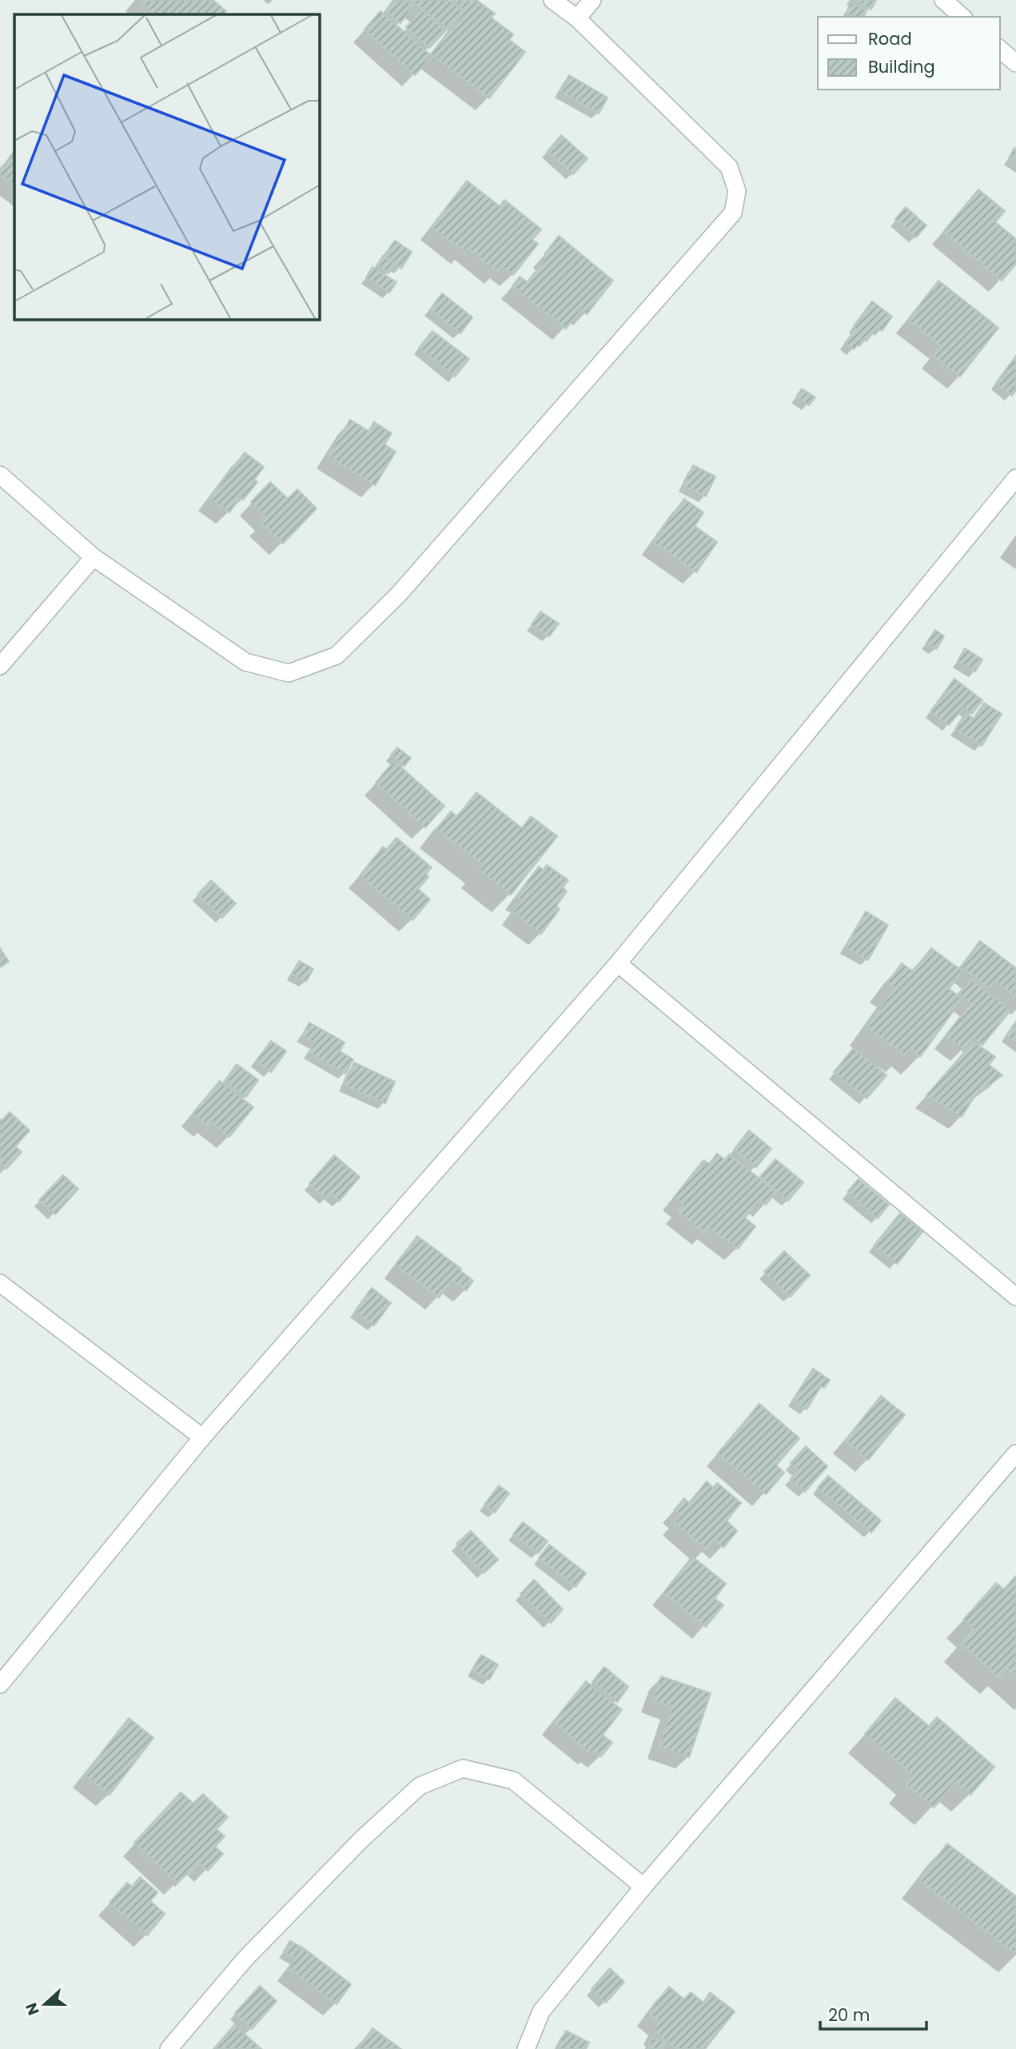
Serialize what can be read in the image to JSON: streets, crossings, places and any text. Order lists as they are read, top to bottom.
{
  "legend": ["Road", "Building"],
  "scale_bar": "20 m",
  "north": "left"
}
